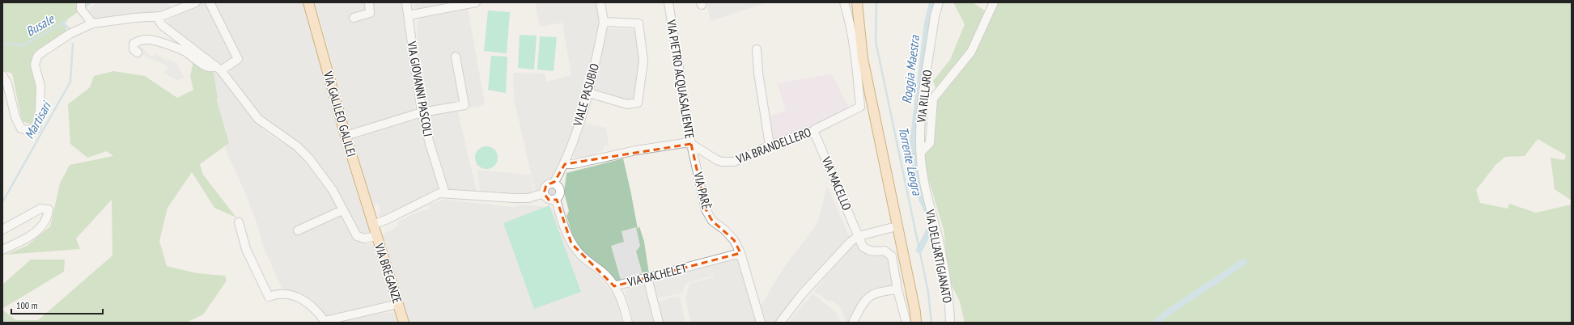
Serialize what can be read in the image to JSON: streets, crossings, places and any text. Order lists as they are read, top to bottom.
{
  "streets": {
    "main road": ["VIA GALILEO GALILEI", "VIA BREGANZE"],
    "street": [
      "VIA PIETRO ACQUASALIENTE",
      "VIA GIOVANNI PASCOLI",
      "VIALE PASUBIO",
      "VIA RILLARO",
      "VIA BRANDELLERO",
      "VIA MACELLO",
      "VIA PARÈ",
      "VIA DELL'ARTIGIANATO",
      "VIA BACHELET"
    ]
  },
  "crossings": [
    ["VIA PIETRO ACQUASALIENTE", "VIA BRANDELLERO"],
    ["VIA PIETRO ACQUASALIENTE", "VIA PARÈ"],
    ["VIA RILLARO", "VIA DELL'ARTIGIANATO"],
    ["VIA GALILEO GALILEI", "VIA BREGANZE"],
    ["VIA BRANDELLERO", "VIA MACELLO"],
    ["VIA PARÈ", "VIA BACHELET"]
  ],
  "water": [
    "Busale",
    "Roggia Maestra",
    "Martisari",
    "Torrente Leogra"
  ],
  "scale_bar": "100 m"
}
